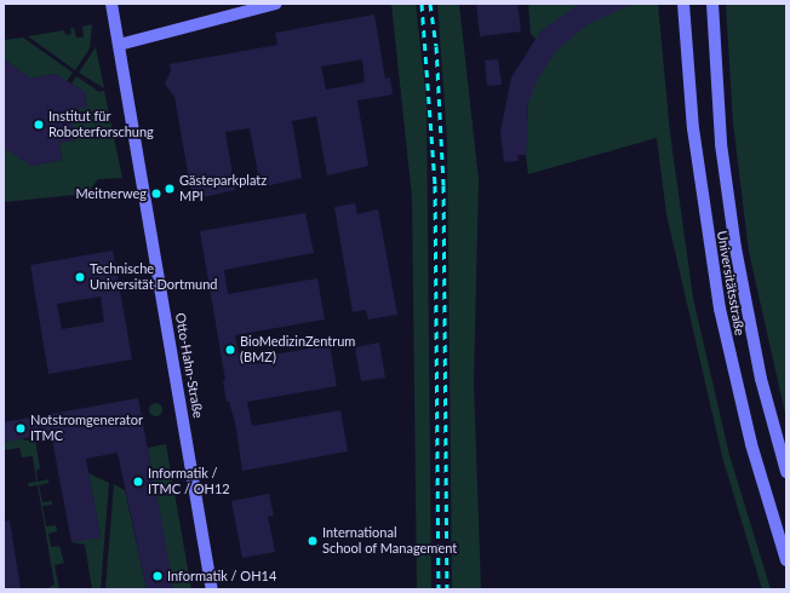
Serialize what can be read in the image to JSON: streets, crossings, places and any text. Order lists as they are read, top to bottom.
{
  "streets": {
    "street": ["Universitätsstraße", "Otto-Hahn-Straße"]
  },
  "places": [
    "Institut für Roboterforschung",
    "Gästeparkplatz MPI",
    "Meitnerweg",
    "Technische Universität Dortmund",
    "BioMedizinZentrum (BMZ)",
    "Notstromgenerator ITMC",
    "Informatik / ITMC / OH12",
    "International School of Management",
    "Informatik / OH14"
  ]
}
